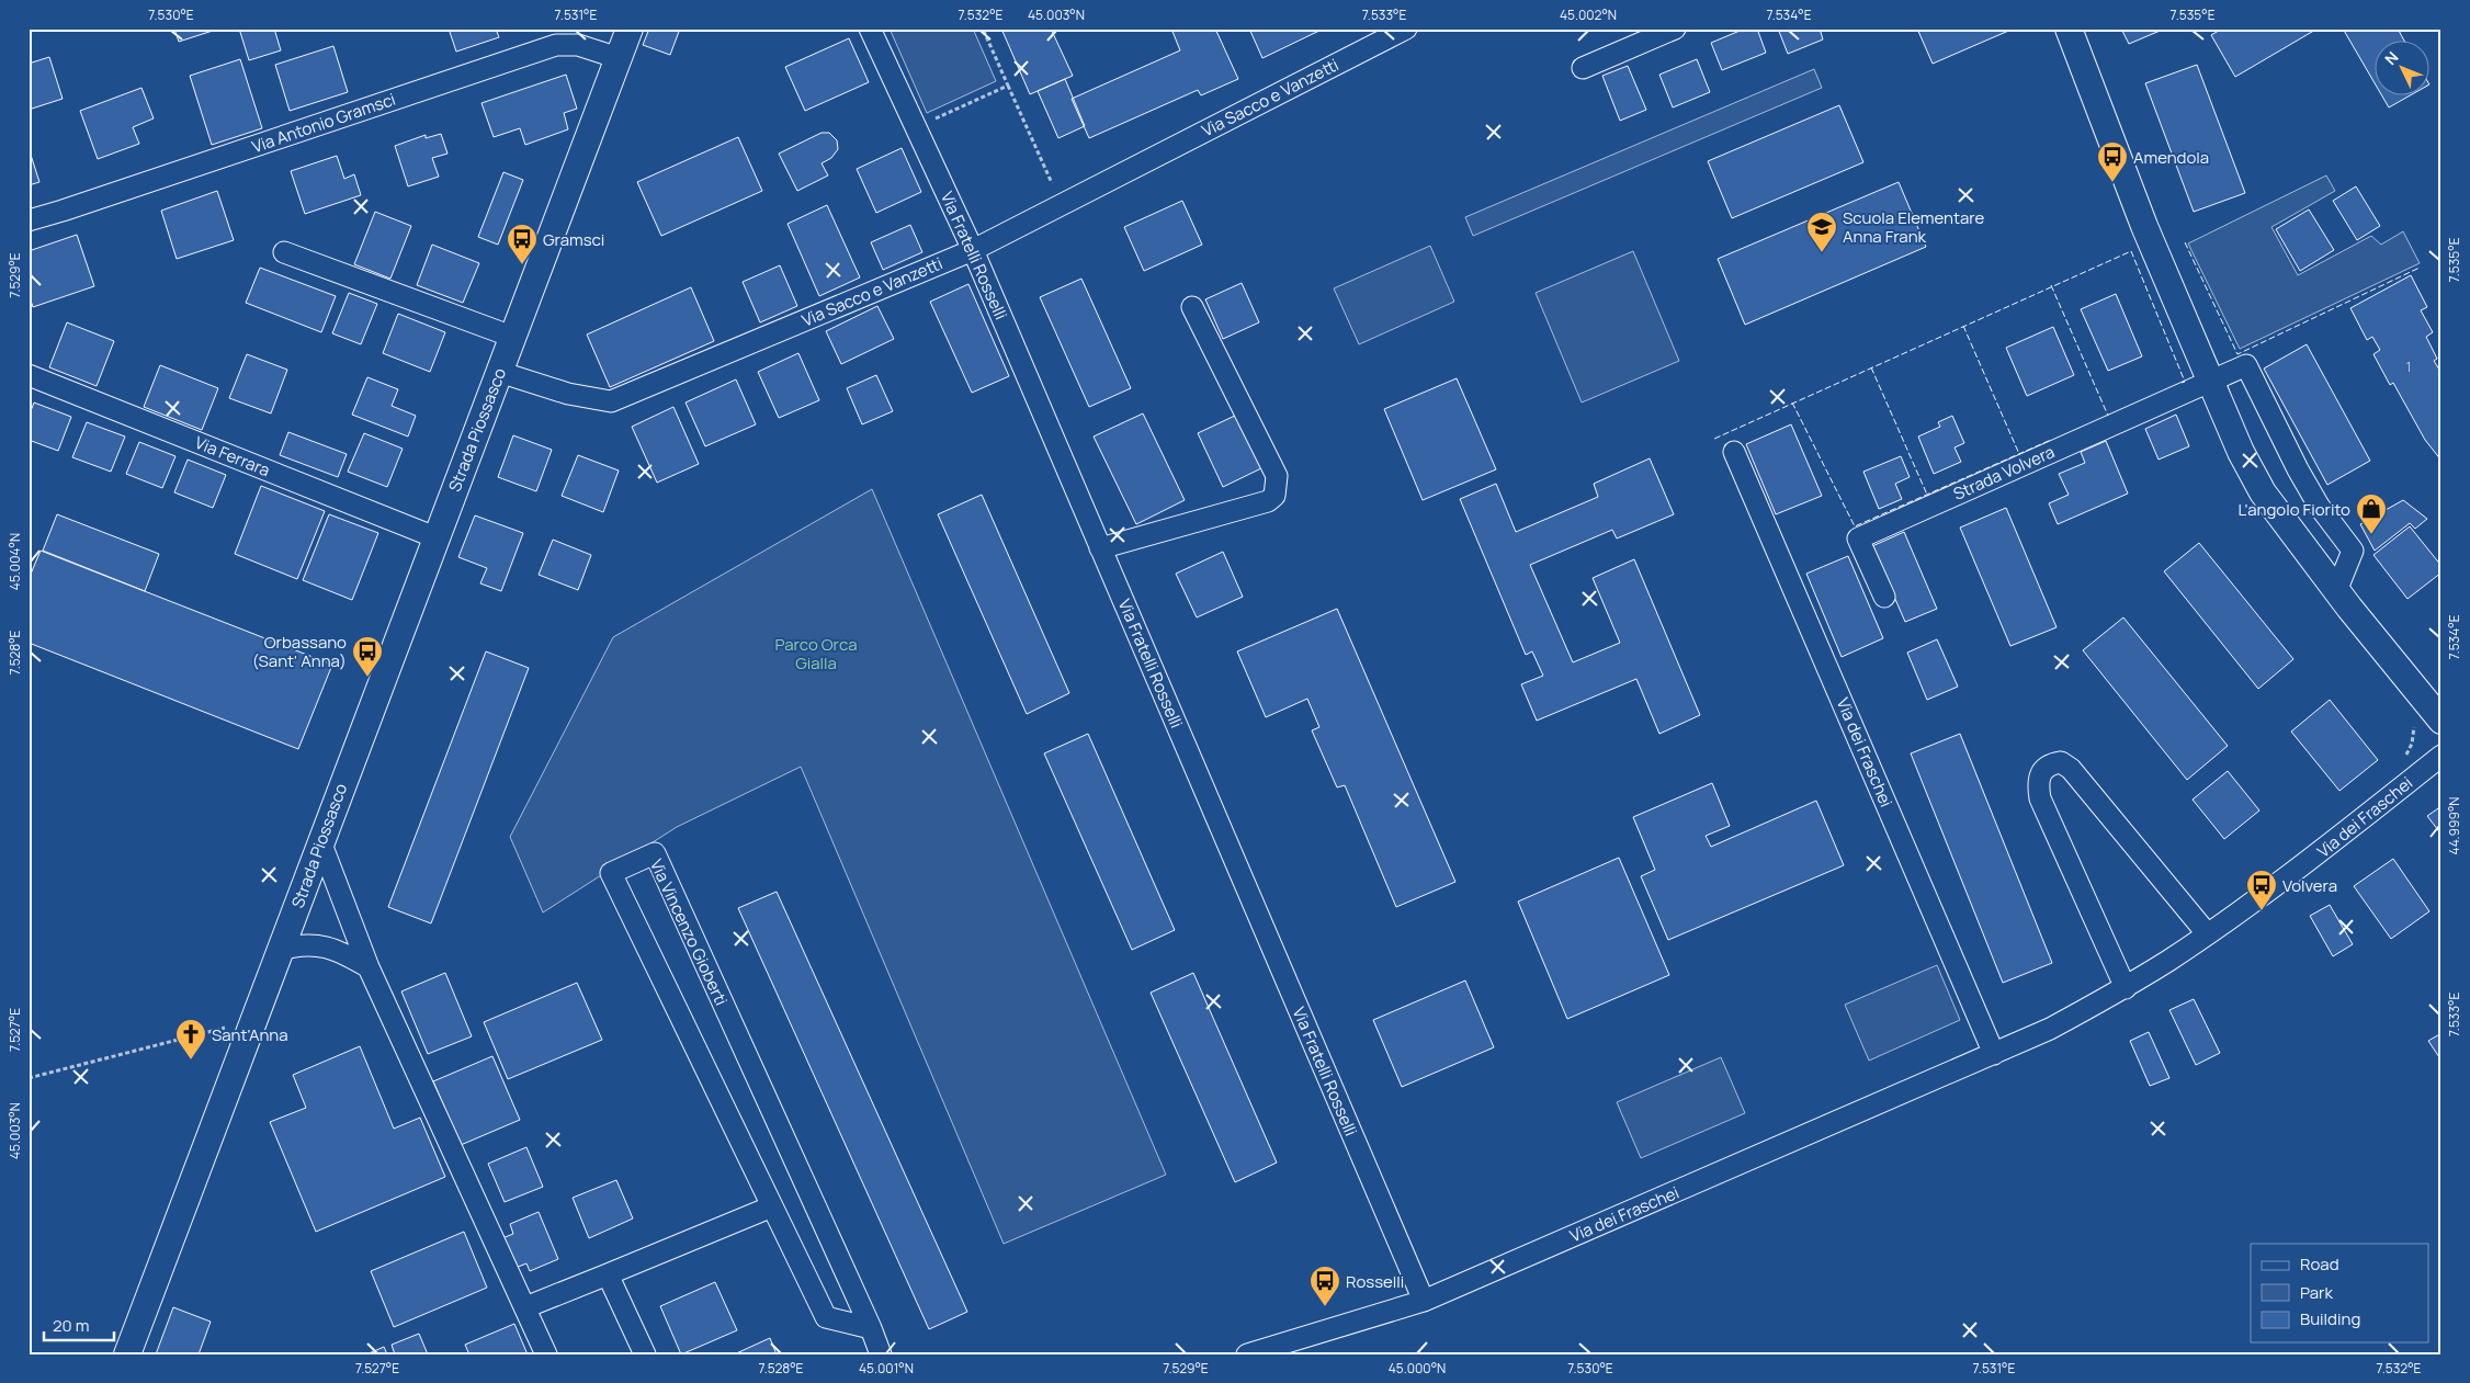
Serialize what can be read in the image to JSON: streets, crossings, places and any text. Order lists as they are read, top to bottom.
{
  "streets": {
    "street": [
      "Via Sacco e Vanzetti",
      "Via Antonio Gramsci",
      "Via Fratelli Rosselli",
      "Strada Piossasco",
      "Via Ferrara",
      "Strada Volvera",
      "Via dei Fraschei",
      "Via Vincenzo Gioberti"
    ]
  },
  "crossings": [
    ["Via Sacco e Vanzetti", "Via Fratelli Rosselli"],
    ["Via Sacco e Vanzetti", "Strada Piossasco"],
    ["Via Antonio Gramsci", "Strada Piossasco"],
    ["Via Fratelli Rosselli", "Via dei Fraschei"],
    ["Strada Piossasco", "Via Ferrara"]
  ],
  "parks": ["Parco Orca Gialla"],
  "places": {
    "bus stop": [
      "Amendola",
      "Gramsci",
      "Orbassano (Sant' Anna)",
      "Volvera",
      "Rosselli"
    ],
    "school or university": ["Scuola Elementare Anna Frank"],
    "shop": ["L'angolo Fiorito"],
    "church": ["Sant'Anna"]
  },
  "house_numbers": ["1"],
  "legend": ["Road", "Park", "Building"],
  "scale_bar": "20 m",
  "north": "top left",
  "coordinates": [
    "7.530°E",
    "7.531°E",
    "7.532°E",
    "45.003°N",
    "7.533°E",
    "45.002°N",
    "7.534°E",
    "7.535°E",
    "7.529°E",
    "45.004°N",
    "7.528°E",
    "44.999°N",
    "7.527°E",
    "45.001°N",
    "45.000°N"
  ]
}
